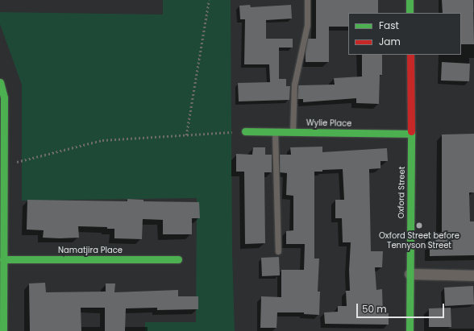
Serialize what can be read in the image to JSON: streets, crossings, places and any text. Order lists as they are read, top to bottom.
{
  "streets": {
    "street": ["Wylie Place", "Oxford Street", "Namatjira Place"]
  },
  "crossings": [
    ["Wylie Place", "Oxford Street"]
  ],
  "places": ["Oxford Street before Tennyson Street"],
  "legend": ["Fast", "Jam"],
  "scale_bar": "50 m"
}
